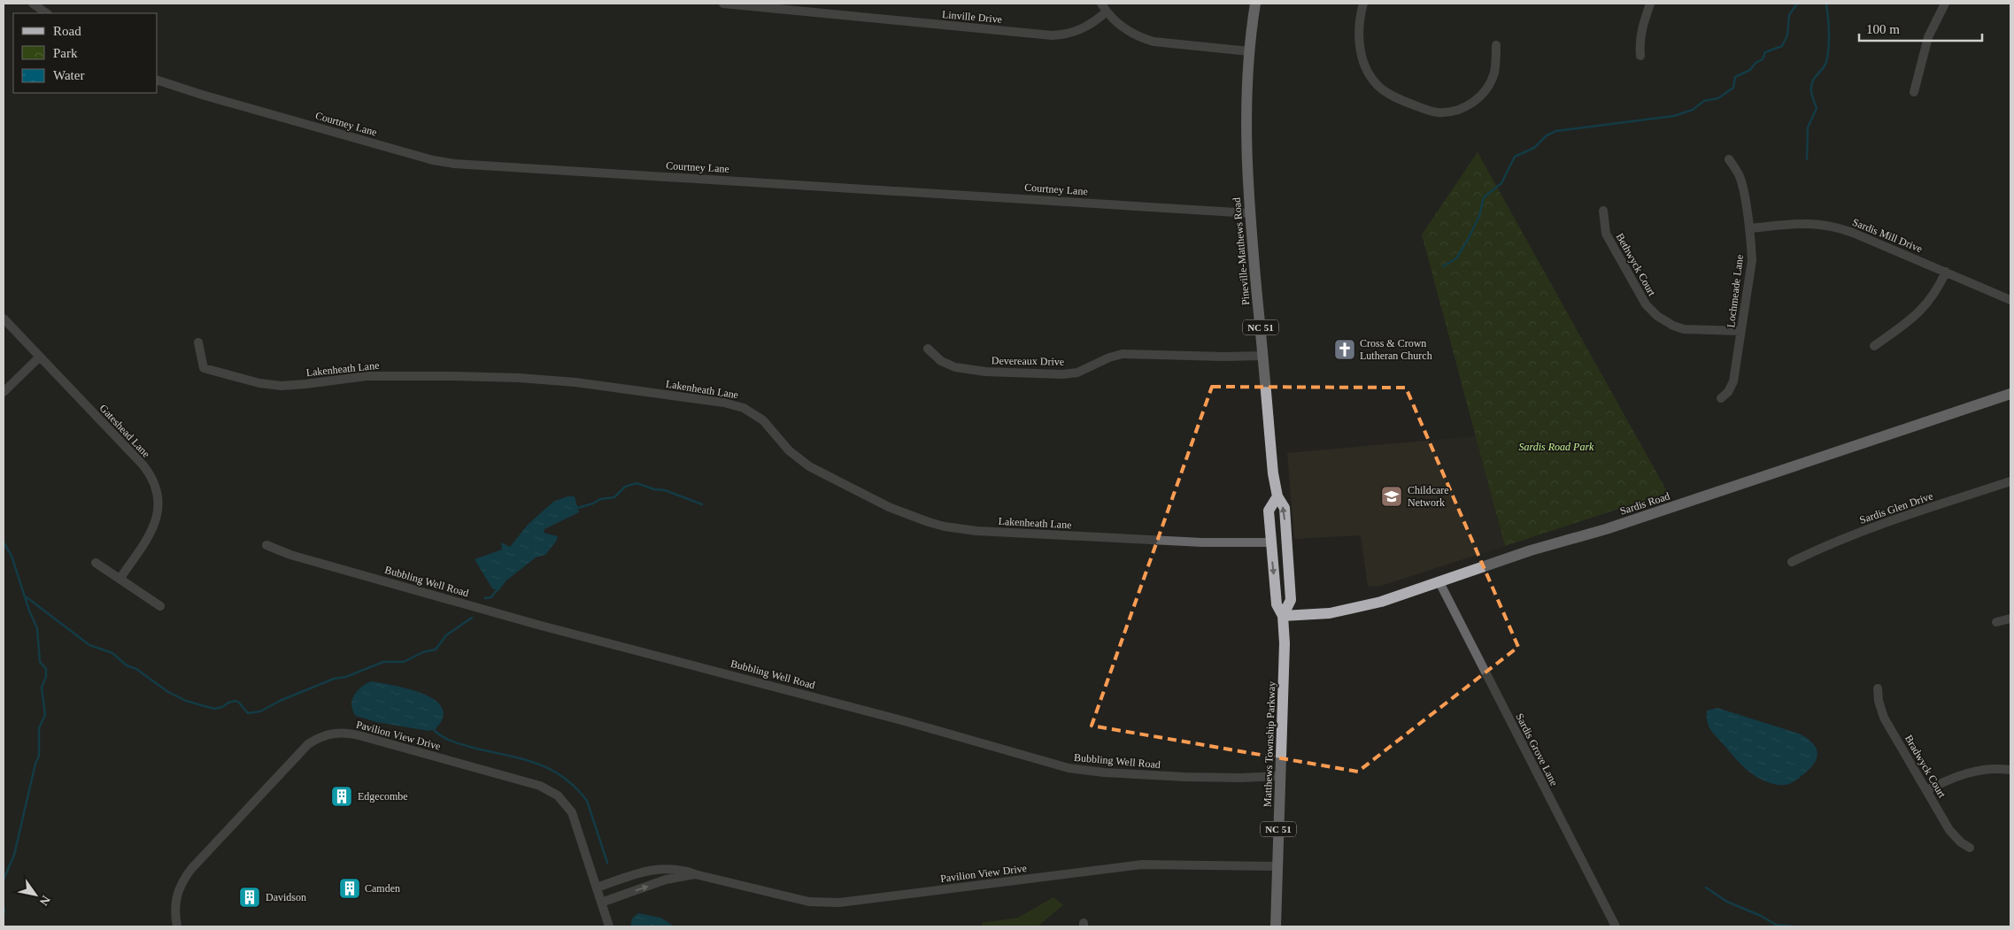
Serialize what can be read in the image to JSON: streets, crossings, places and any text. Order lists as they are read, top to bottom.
{
  "streets": {
    "main road": [
      "Pineville-Matthews Road",
      "NC 51",
      "Sardis Road",
      "Matthews Township Parkway"
    ],
    "street": [
      "Linville Drive",
      "Courtney Lane",
      "Sardis Mill Drive",
      "Bethwyck Court",
      "Lochmeade Lane",
      "Devereaux Drive",
      "Lakenheath Lane",
      "Gateshead Lane",
      "Sardis Glen Drive",
      "Bubbling Well Road",
      "Pavilion View Drive",
      "Sardis Grove Lane",
      "Bradwyck Court"
    ]
  },
  "crossings": [
    ["Courtney Lane", "Pineville-Matthews Road"],
    ["Sardis Mill Drive", "Lochmeade Lane"],
    ["Pineville-Matthews Road", "NC 51"],
    ["Pineville-Matthews Road", "Devereaux Drive"],
    ["Pineville-Matthews Road", "Sardis Road"],
    ["Pineville-Matthews Road", "Matthews Township Parkway"],
    ["Bethwyck Court", "Lochmeade Lane"],
    ["NC 51", "Lakenheath Lane"],
    ["NC 51", "Sardis Road"],
    ["NC 51", "Matthews Township Parkway"],
    ["Sardis Road", "Matthews Township Parkway"],
    ["Sardis Road", "Sardis Grove Lane"],
    ["Bubbling Well Road", "Matthews Township Parkway"],
    ["Pavilion View Drive", "Matthews Township Parkway"]
  ],
  "parks": ["Sardis Road Park"],
  "places": {
    "church": ["Cross & Crown Lutheran Church"],
    "school or university": ["Childcare Network"],
    "building": ["Edgecombe", "Camden", "Davidson"]
  },
  "legend": ["Road", "Park", "Water"],
  "scale_bar": "100 m",
  "north": "bottom right"
}
